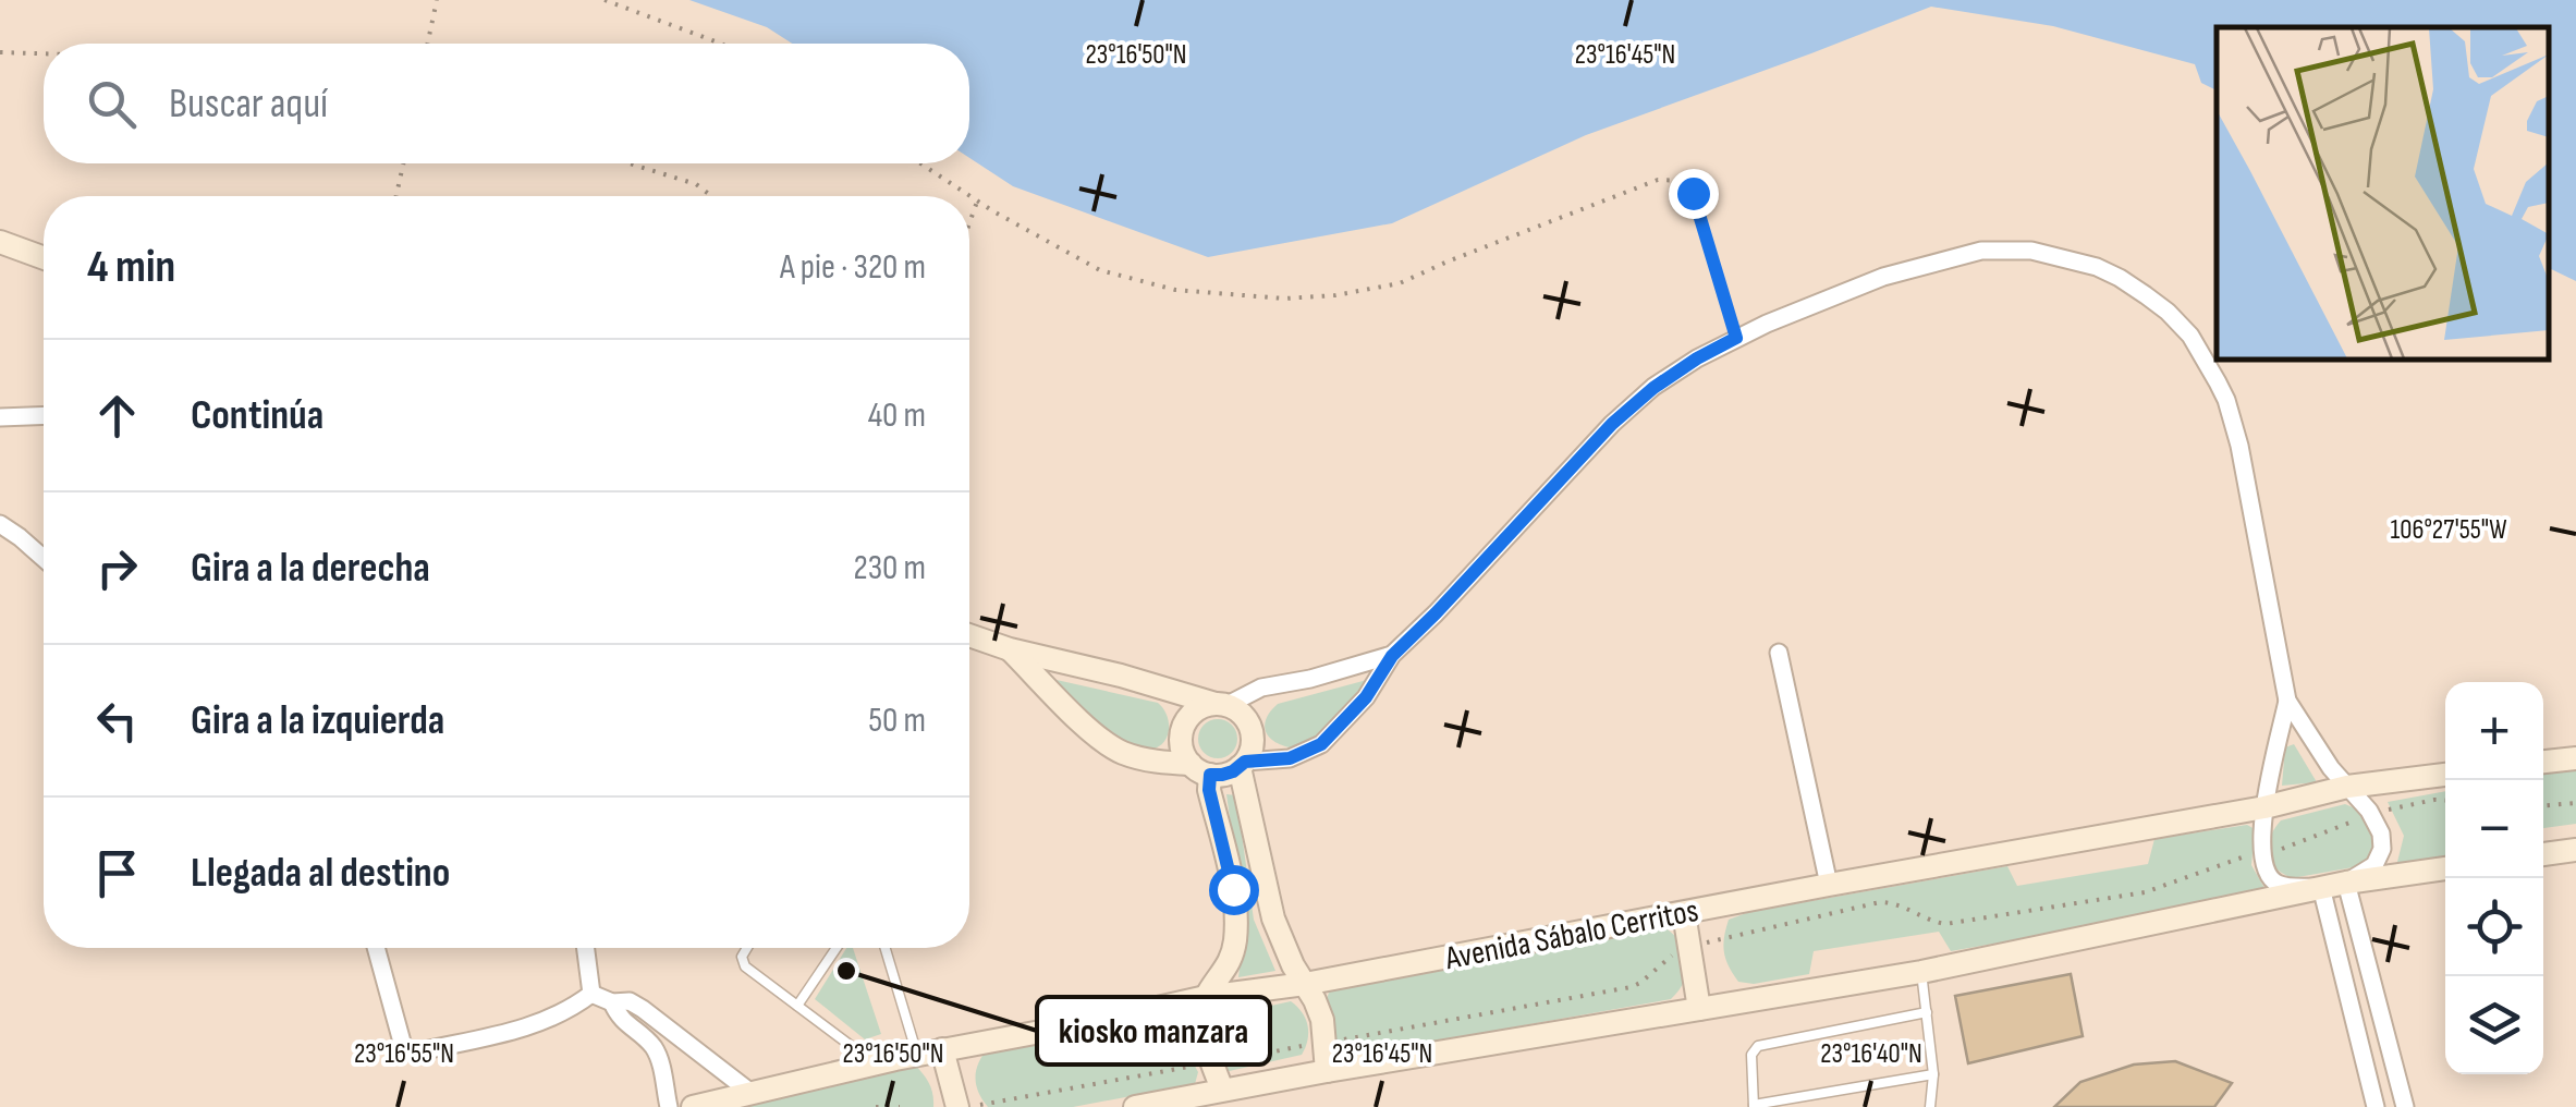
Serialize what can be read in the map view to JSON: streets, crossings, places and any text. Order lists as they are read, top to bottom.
{
  "streets": {
    "main road": ["Avenida Sábalo Cerritos"]
  },
  "places": ["kiosko manzara"],
  "page": {
    "search": "Buscar aquí",
    "heading": ["4 min", "A pie · 320 m"],
    "list": [
      ["Continúa", "40 m"],
      ["Gira a la derecha", "230 m"],
      ["Gira a la izquierda", "50 m"],
      "Llegada al destino"
    ],
    "map_buttons": ["+", "−"]
  },
  "coordinates": [
    "23°16'50\"N",
    "23°16'45\"N",
    "106°27'55\"W",
    "23°16'55\"N",
    "23°16'40\"N"
  ]
}
